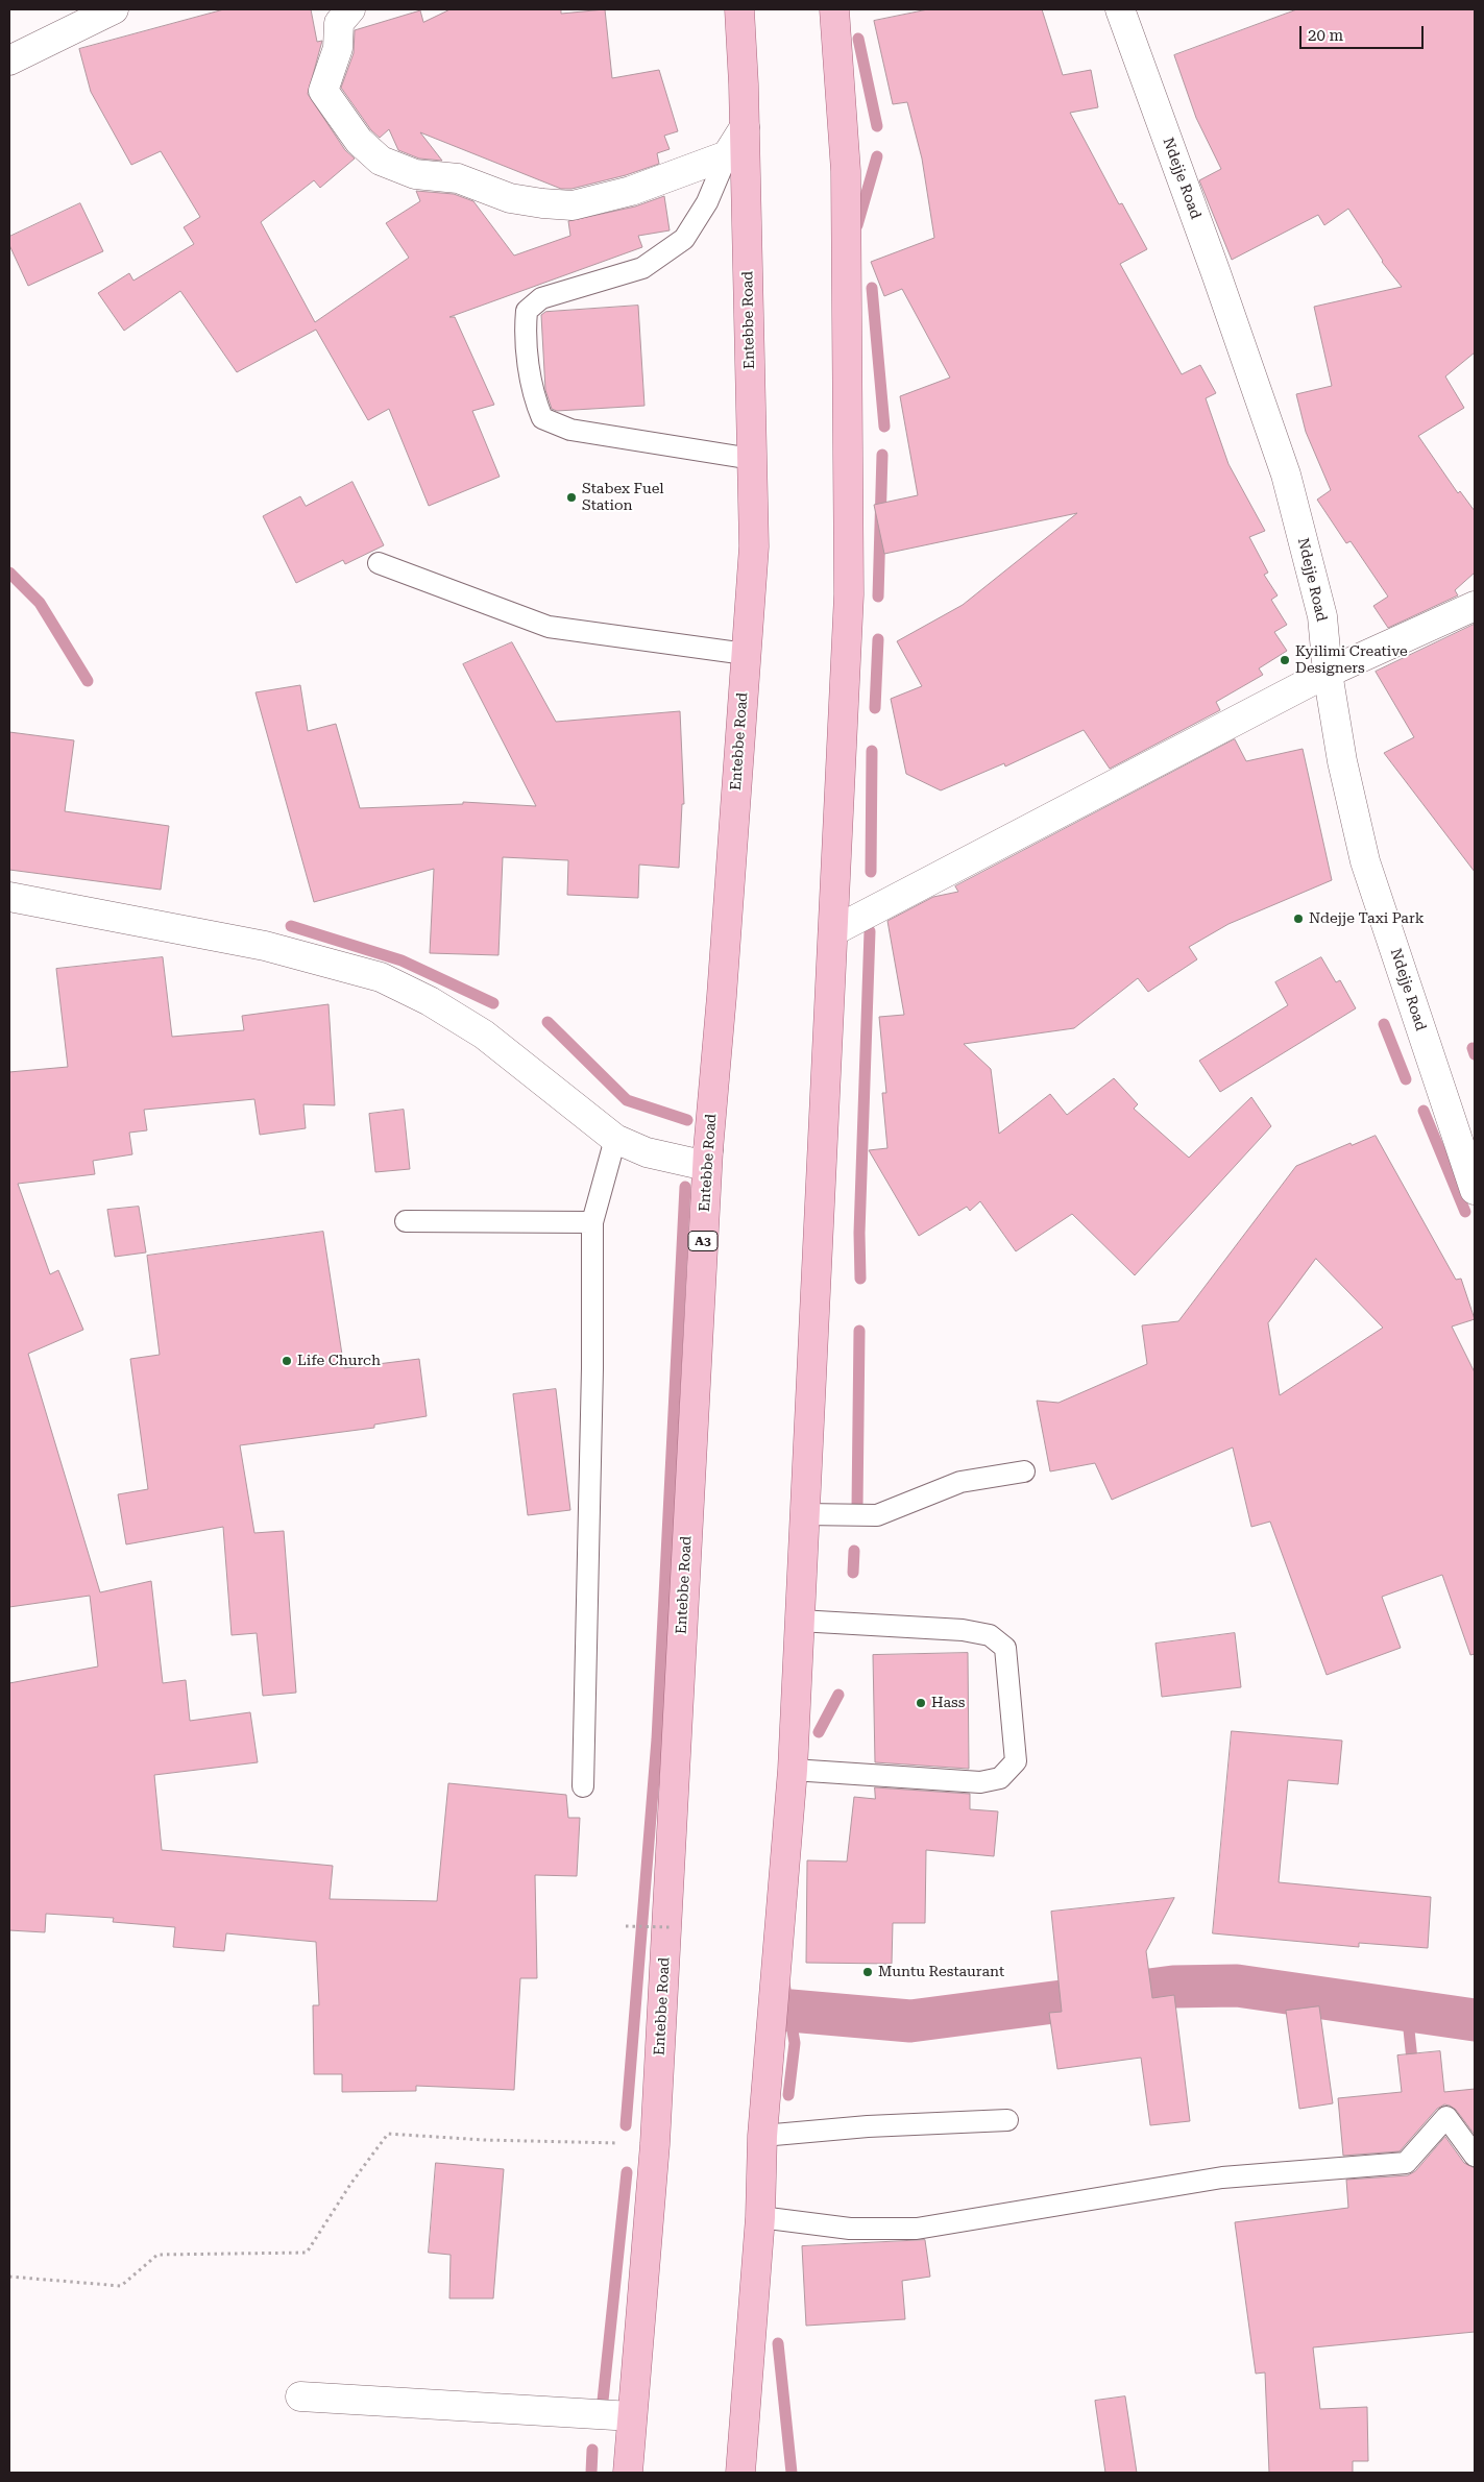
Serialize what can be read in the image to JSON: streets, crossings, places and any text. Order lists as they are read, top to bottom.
{
  "streets": {
    "main road": ["Entebbe Road", "A3"],
    "street": ["Ndejje Road"]
  },
  "places": [
    "Stabex Fuel Station",
    "Kyilimi Creative Designers",
    "Ndejje Taxi Park",
    "Life Church",
    "Hass",
    "Muntu Restaurant"
  ],
  "scale_bar": "20 m"
}
